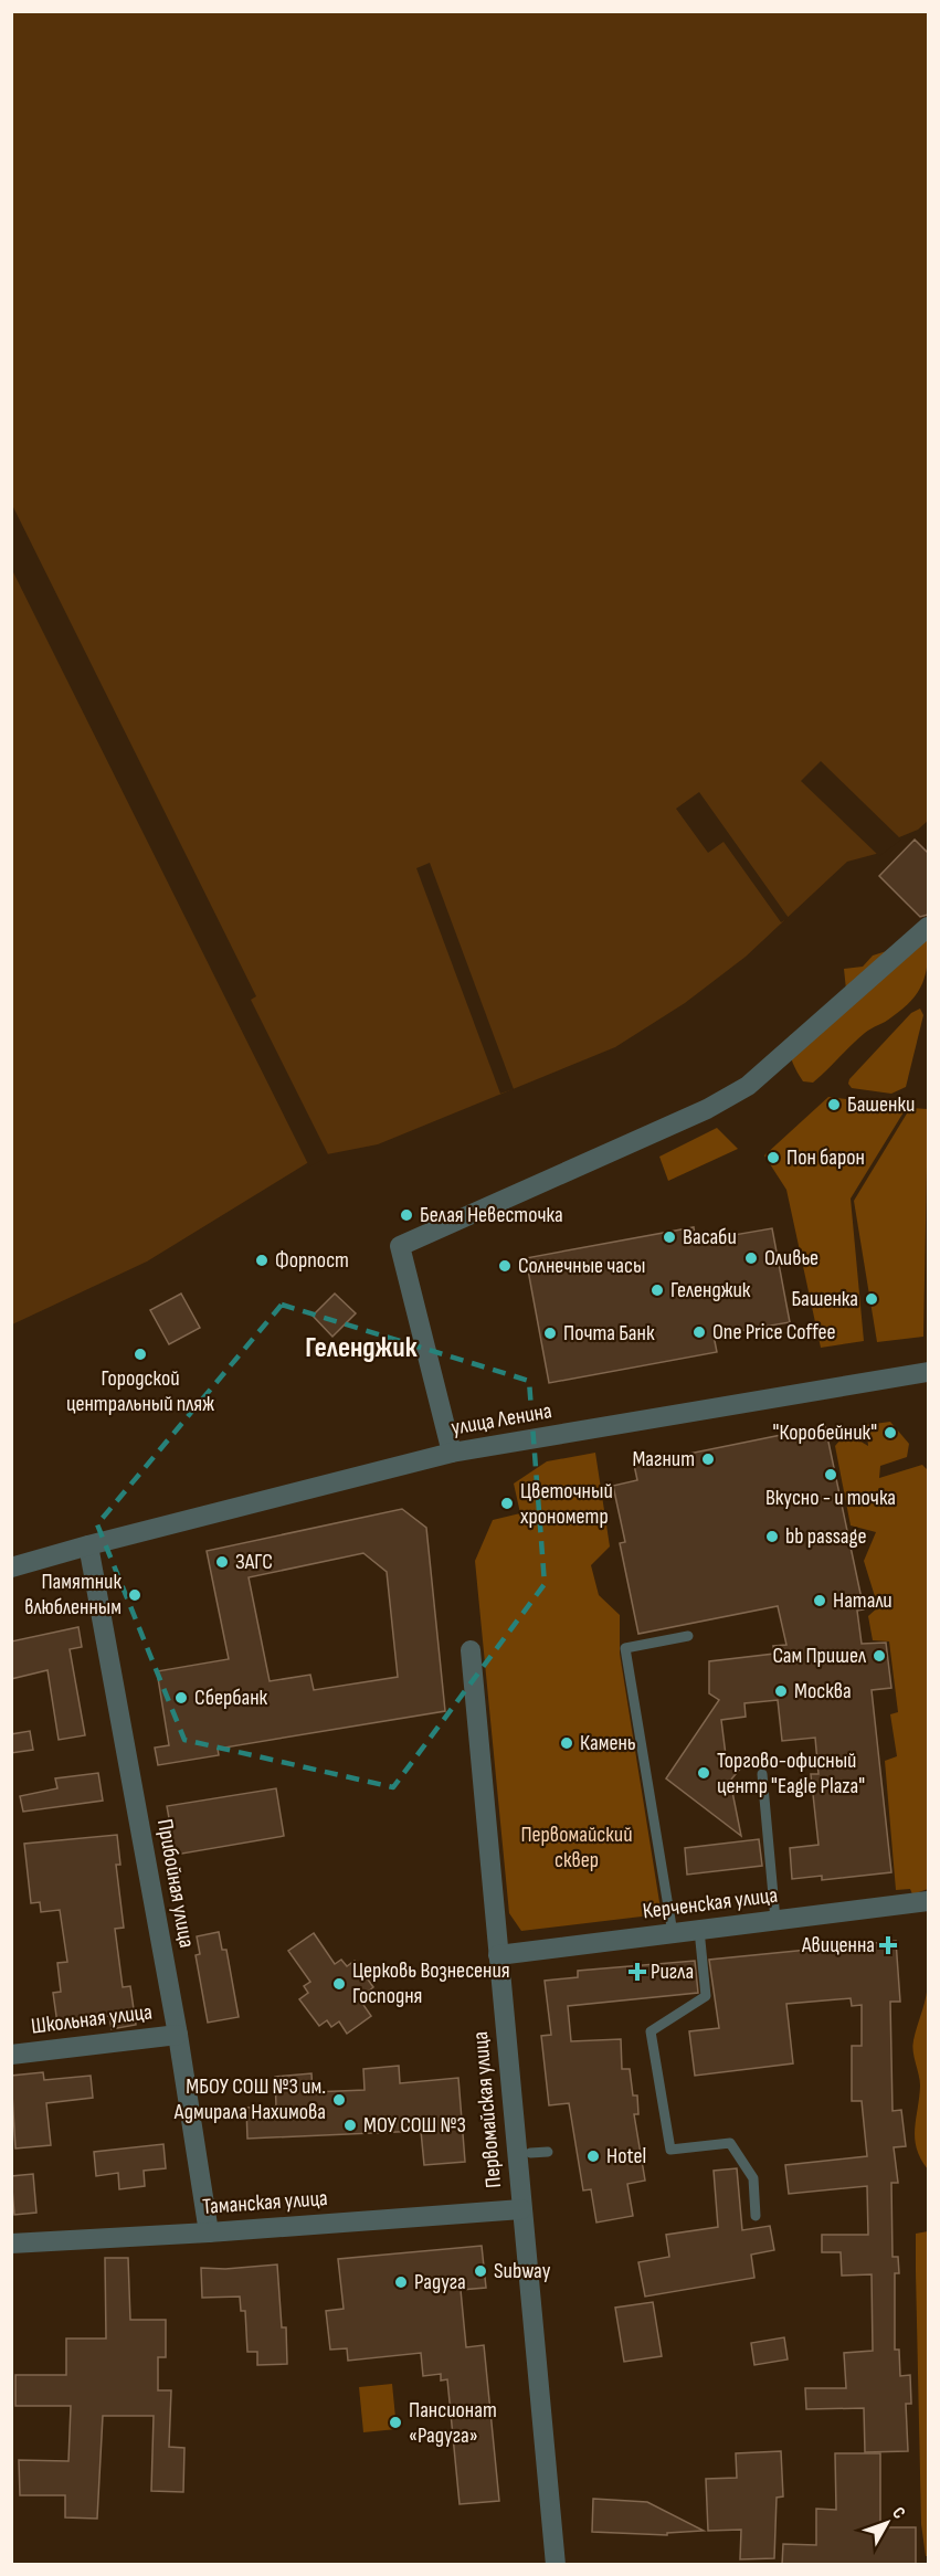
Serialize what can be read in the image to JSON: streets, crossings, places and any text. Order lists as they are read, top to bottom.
{
  "streets": {
    "street": [
      "улица Ленина",
      "Прибойная улица",
      "Керченская улица",
      "Школьная улица",
      "Первомайская улица",
      "Таманская улица"
    ]
  },
  "crossings": [
    ["улица Ленина", "Прибойная улица"],
    ["Прибойная улица", "Школьная улица"],
    ["Прибойная улица", "Таманская улица"],
    ["Керченская улица", "Первомайская улица"],
    ["Первомайская улица", "Таманская улица"]
  ],
  "districts": ["Геленджик"],
  "parks": ["Первомайский сквер"],
  "places": {
    "other": [
      "Башенки",
      "Пон барон",
      "Белая Невесточка",
      "Васаби",
      "Оливье",
      "Форпост",
      "Солнечные часы",
      "Геленджик",
      "Башенка",
      "One Price Coffee",
      "Почта Банк",
      "Городской центральный пляж",
      "\"Коробейник\"",
      "Магнит",
      "Вкусно - и точка",
      "Цветочный хронометр",
      "bb passage",
      "ЗАГС",
      "Памятник влюбленным",
      "Натали",
      "Сам Пришел",
      "Москва",
      "Сбербанк",
      "Камень",
      "Торгово-офисный центр \"Eagle Plaza\"",
      "Церковь Вознесения Господня",
      "МБОУ СОШ №3 им. Адмирала Нахимова",
      "МОУ СОШ №3",
      "Hotel",
      "Subway",
      "Радуга",
      "Пансионат «Радуга»"
    ],
    "health": ["Авиценна", "Ригла"]
  },
  "north": "top right"
}
